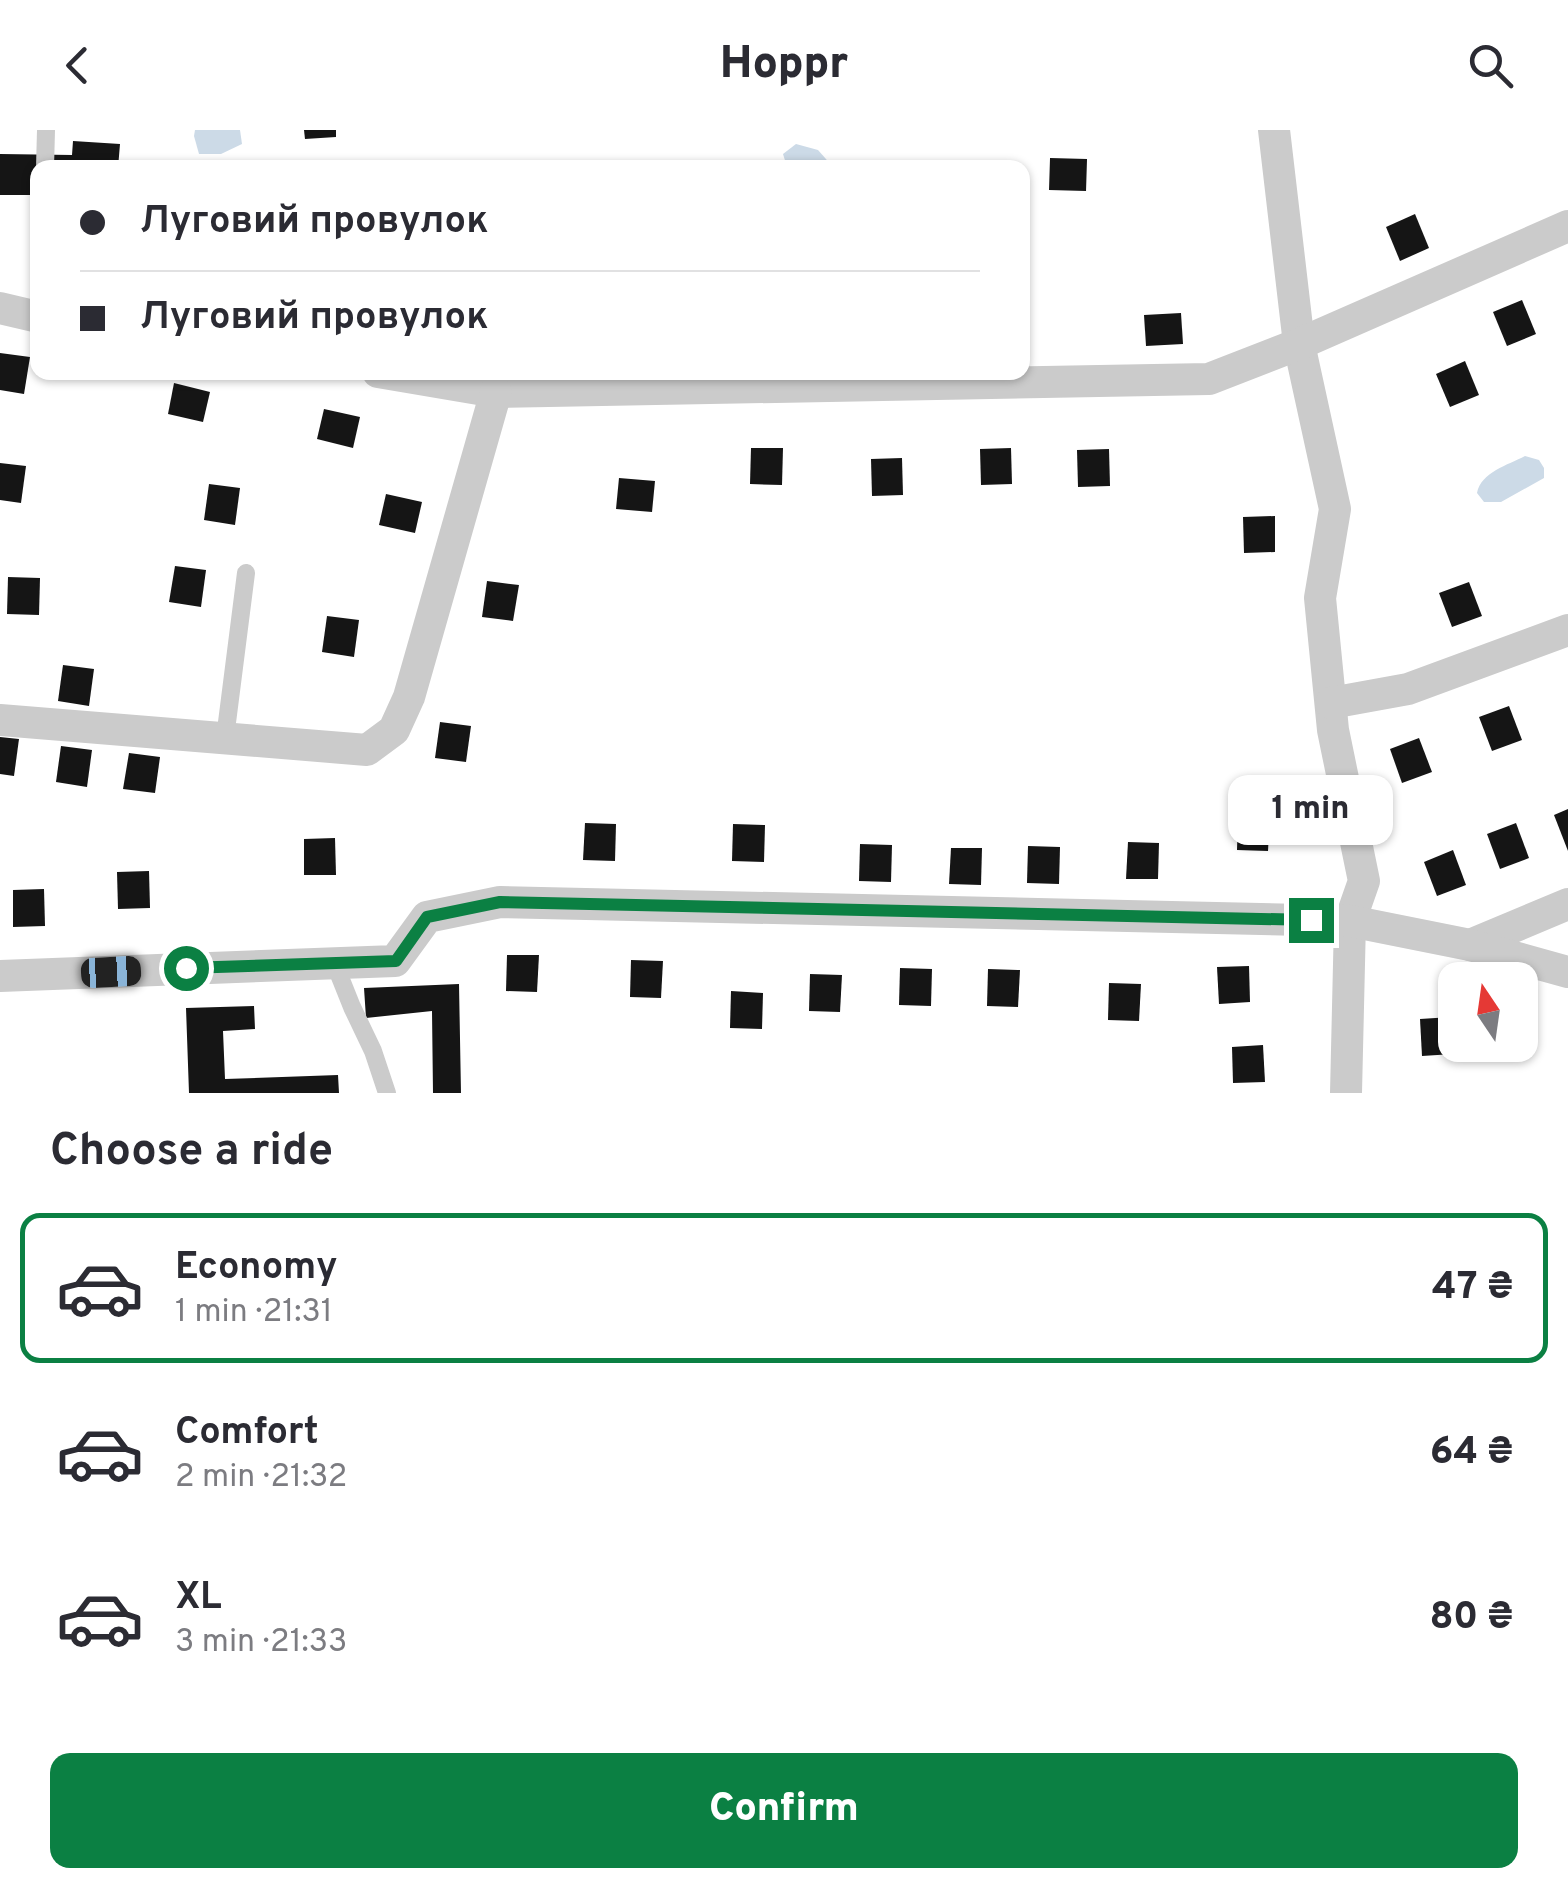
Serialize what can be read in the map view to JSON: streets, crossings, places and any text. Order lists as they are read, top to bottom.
{
  "north": "top",
  "page": {
    "header": "Hoppr",
    "banner": ["Луговий провулок", "Луговий провулок"],
    "bubble": "1 min",
    "heading": "Choose a ride",
    "list": [
      {
        "name": "Economy",
        "note": "1 min · 21:31",
        "value": "47 ₴"
      },
      {
        "name": "Comfort",
        "note": "2 min · 21:32",
        "value": "64 ₴"
      },
      {
        "name": "XL",
        "note": "3 min · 21:33",
        "value": "80 ₴"
      }
    ],
    "buttons": "Confirm"
  }
}
